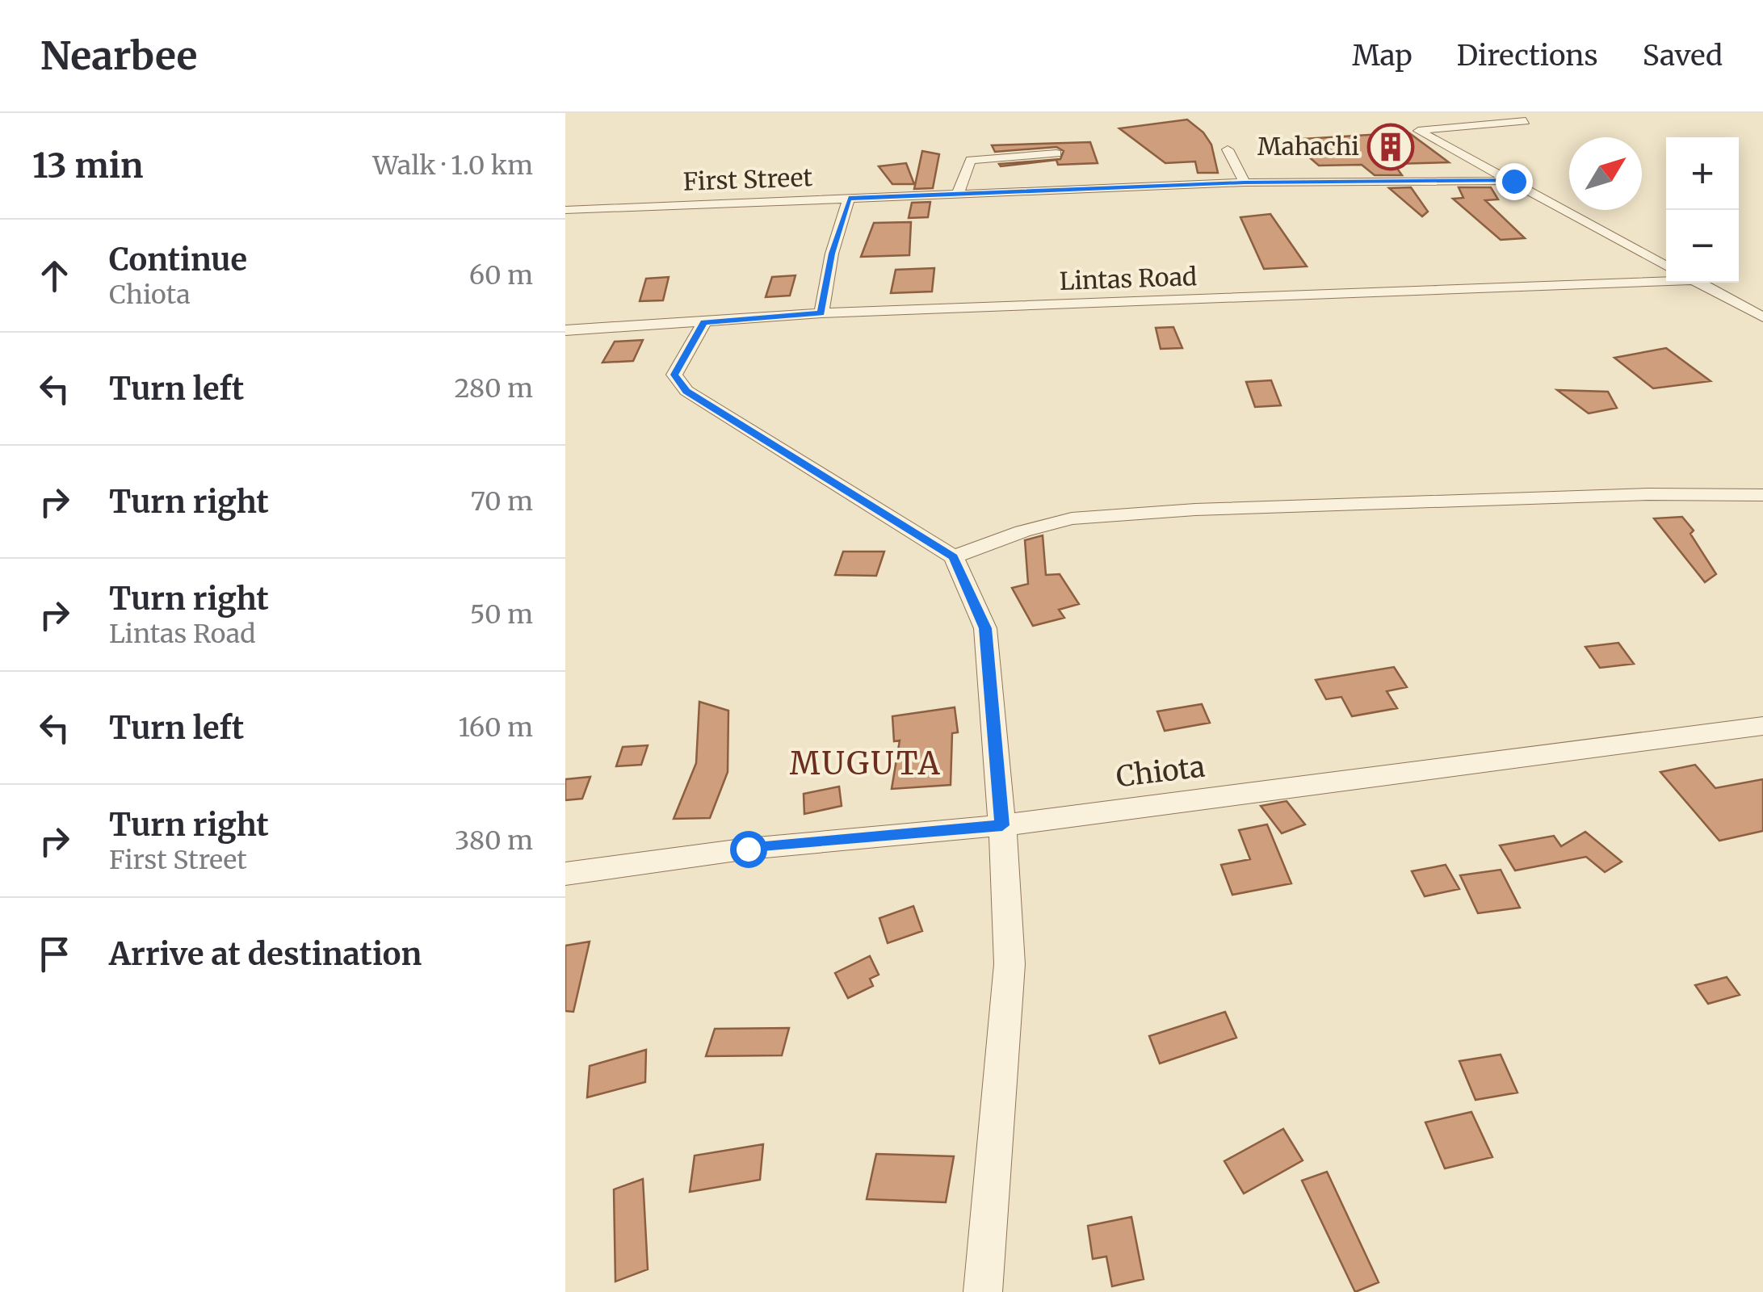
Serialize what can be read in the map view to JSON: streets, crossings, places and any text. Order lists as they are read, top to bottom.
{
  "streets": {
    "street": ["First Street", "Lintas Road", "Chiota"]
  },
  "districts": ["MUGUTA"],
  "places": {
    "building": ["Mahachi"]
  },
  "north": "top right",
  "page": {
    "header": "Nearbee",
    "nav": ["Map", "Directions", "Saved"],
    "heading": ["13 min", "Walk · 1.0 km"],
    "map_buttons": ["+", "−"],
    "list": [
      ["Continue", "Chiota", "60 m"],
      ["Turn left", "280 m"],
      ["Turn right", "70 m"],
      ["Turn right", "Lintas Road", "50 m"],
      ["Turn left", "160 m"],
      ["Turn right", "First Street", "380 m"],
      "Arrive at destination"
    ]
  }
}
